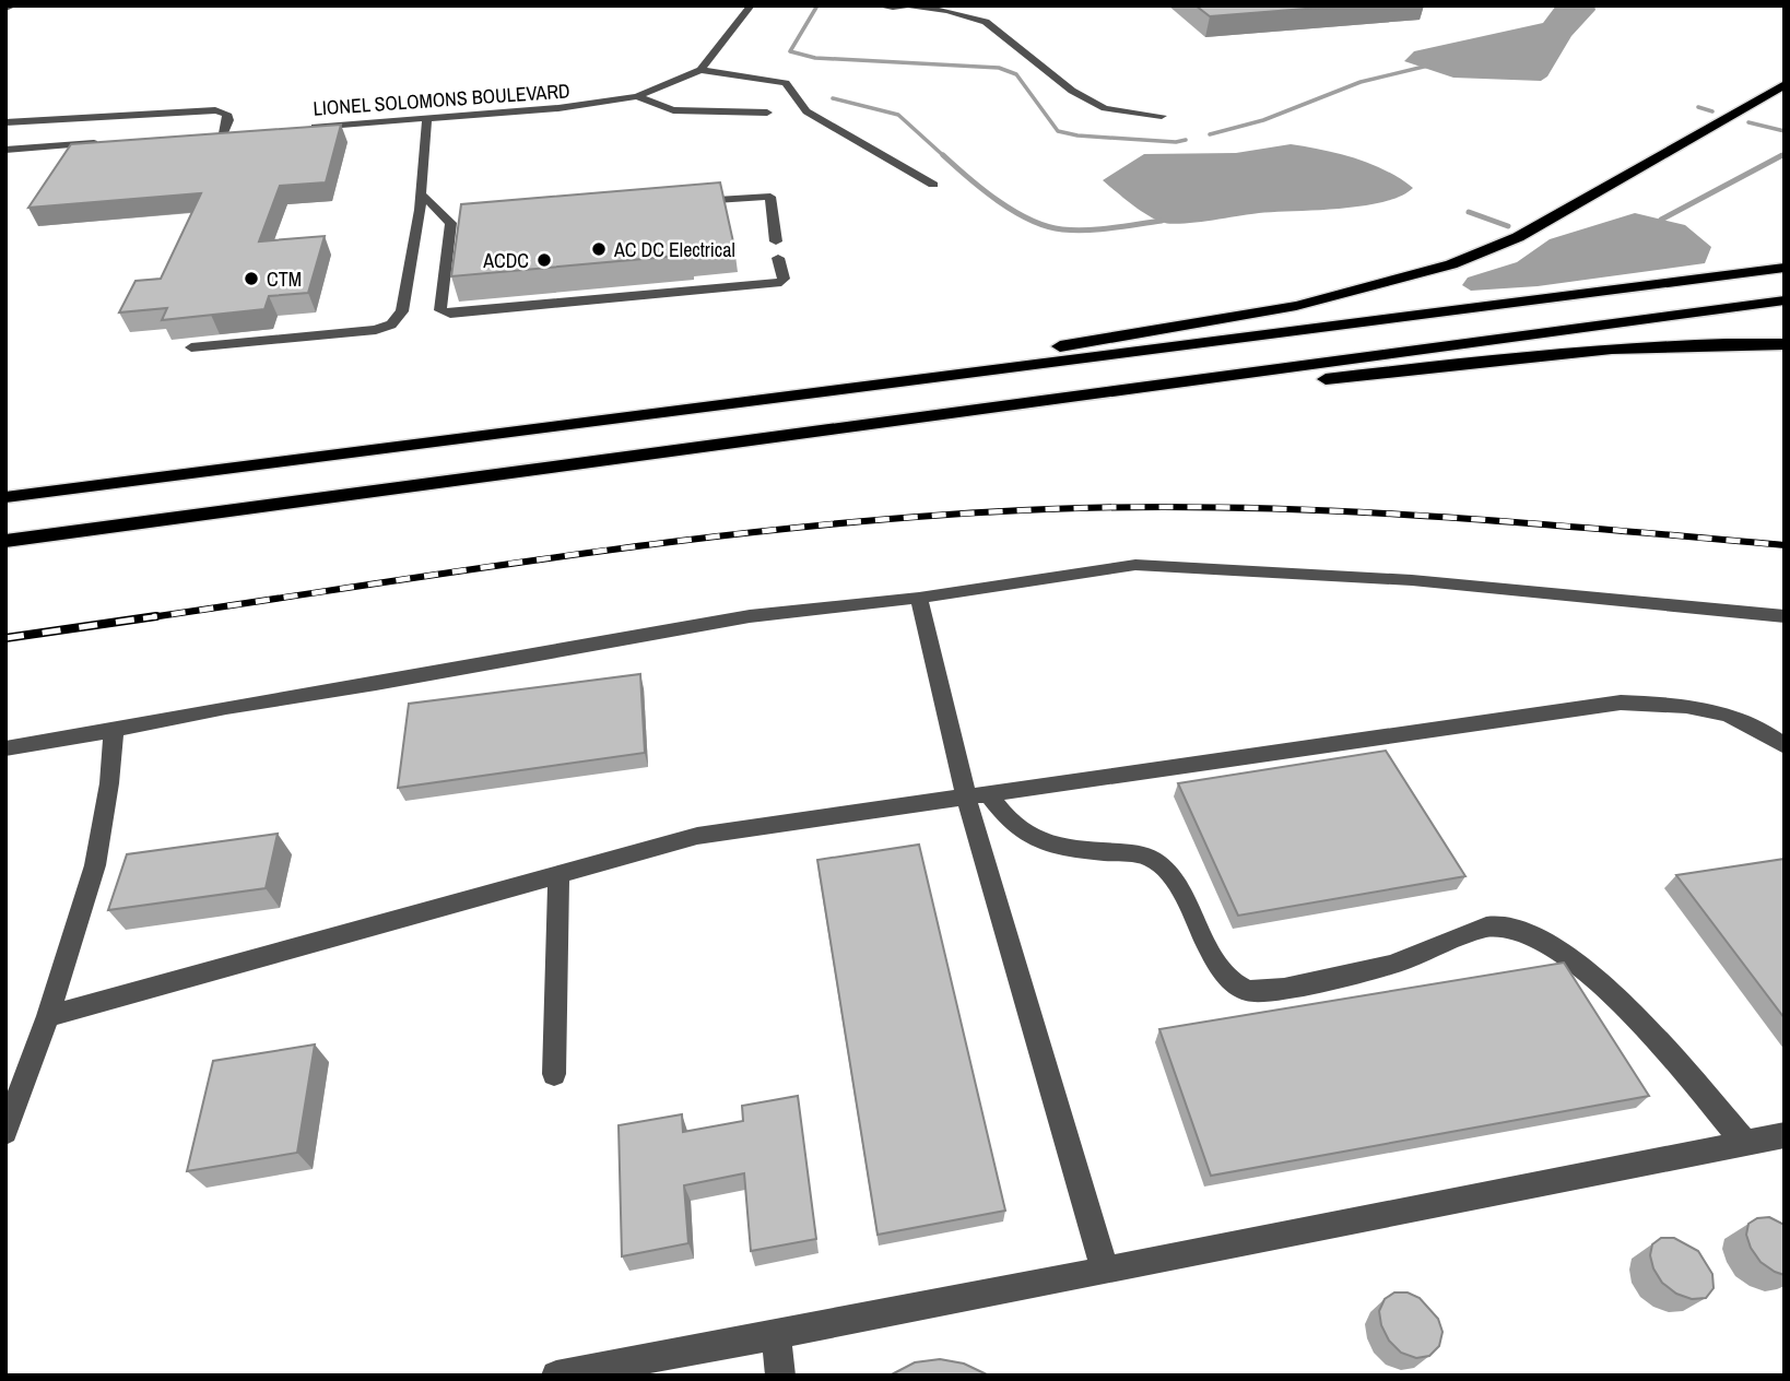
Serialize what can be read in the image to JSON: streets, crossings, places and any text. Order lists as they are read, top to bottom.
{
  "streets": {
    "street": ["LIONEL SOLOMONS BOULEVARD"]
  },
  "places": ["AC DC Electrical", "ACDC", "CTM"]
}
